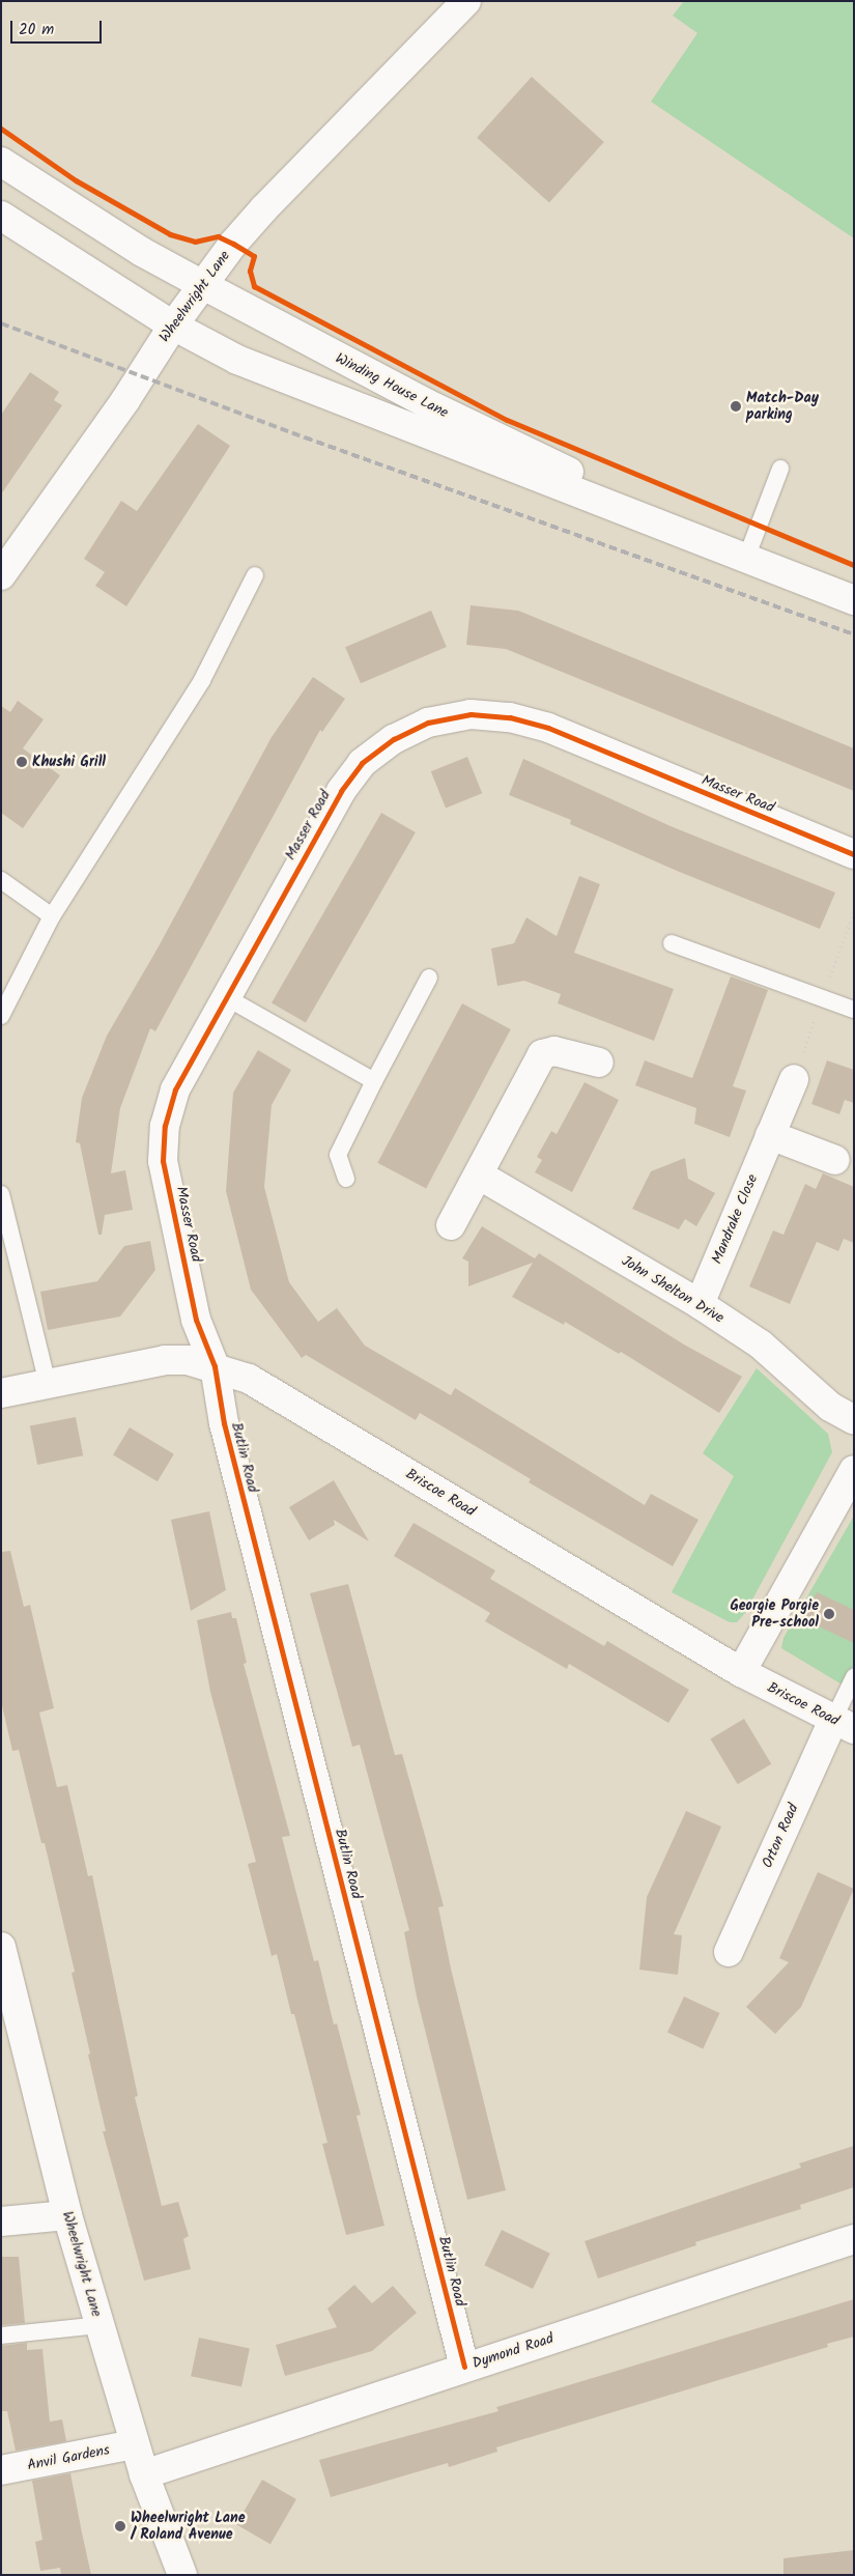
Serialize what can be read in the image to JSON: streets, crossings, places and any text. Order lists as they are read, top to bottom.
{
  "streets": {
    "street": [
      "Wheelwright Lane",
      "Winding House Lane",
      "Masser Road",
      "Mandrake Close",
      "John Shelton Drive",
      "Butlin Road",
      "Briscoe Road",
      "Orton Road",
      "Dymond Road",
      "Anvil Gardens"
    ]
  },
  "crossings": [
    ["Wheelwright Lane", "Winding House Lane"],
    ["Wheelwright Lane", "Dymond Road"],
    ["Wheelwright Lane", "Anvil Gardens"],
    ["Masser Road", "Butlin Road"],
    ["Masser Road", "Briscoe Road"],
    ["Mandrake Close", "John Shelton Drive"],
    ["Butlin Road", "Briscoe Road"],
    ["Butlin Road", "Dymond Road"],
    ["Briscoe Road", "Orton Road"]
  ],
  "places": [
    "Match-Day parking",
    "Khushi Grill",
    "Georgie Porgie Pre-school",
    "Wheelwright Lane / Roland Avenue"
  ],
  "scale_bar": "20 m"
}
